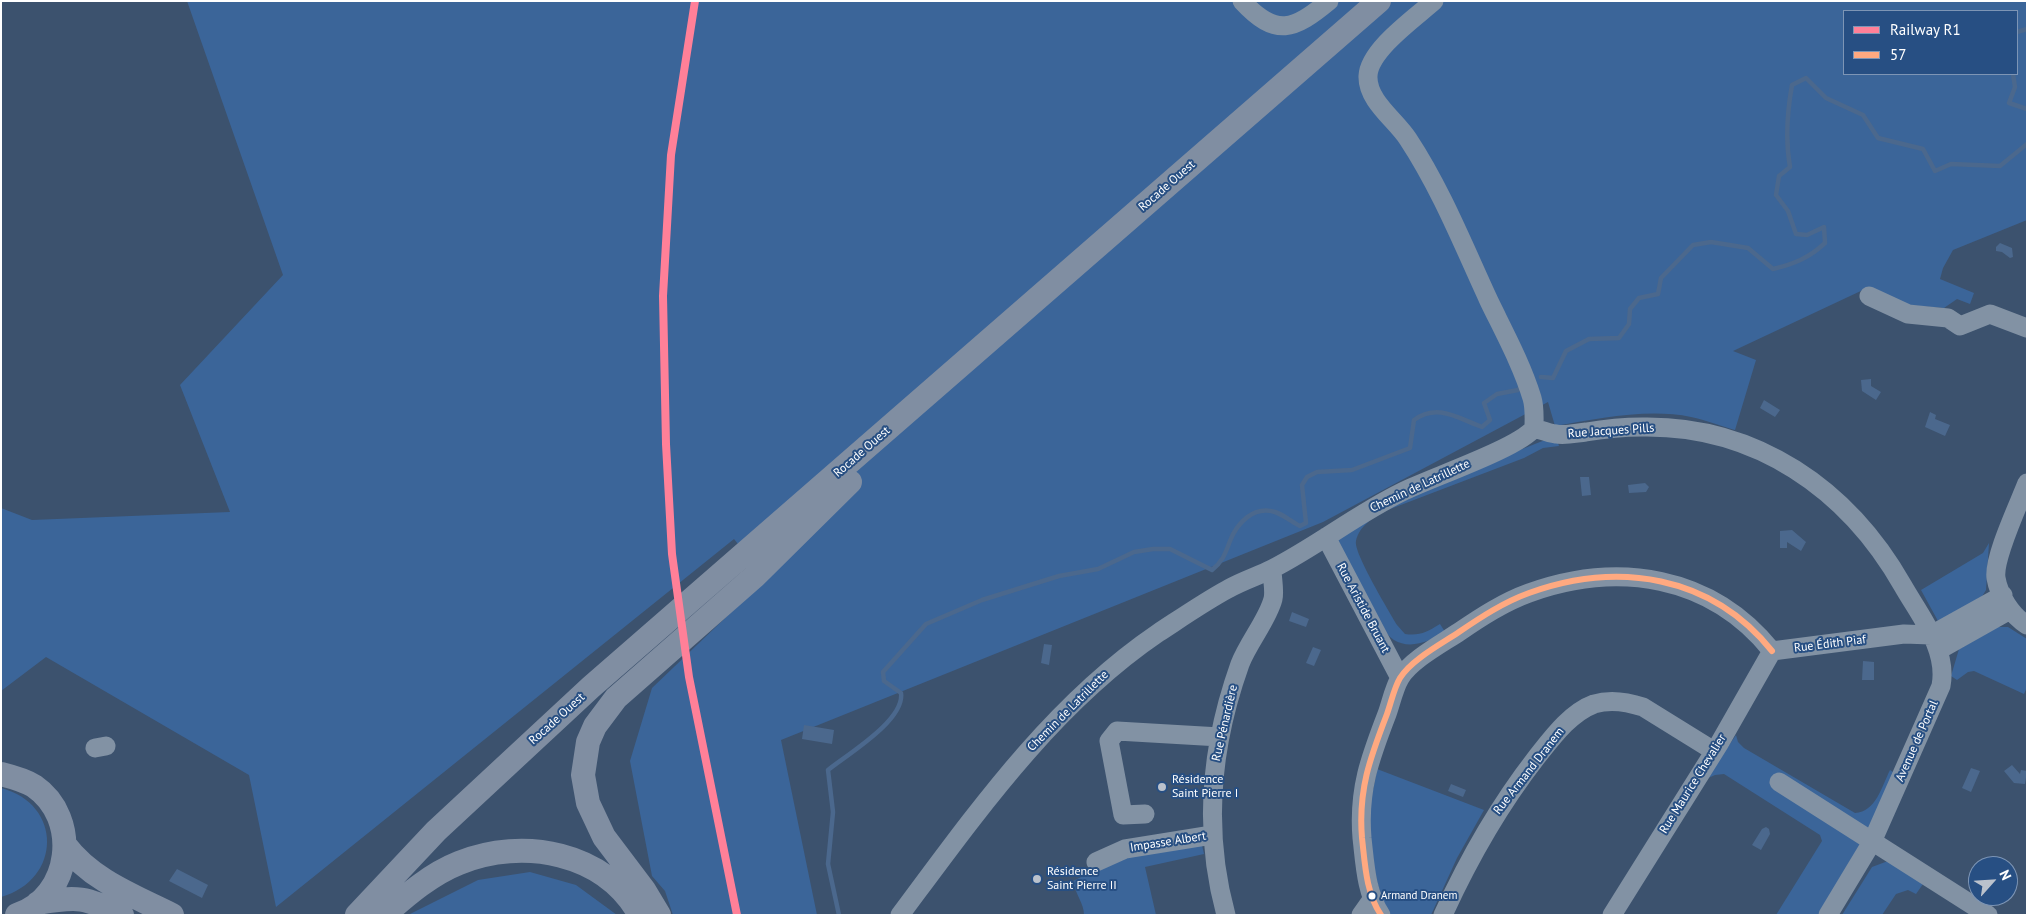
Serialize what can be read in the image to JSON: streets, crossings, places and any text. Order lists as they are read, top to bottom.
{
  "streets": {
    "main road": ["Rocade Ouest"],
    "street": [
      "Rue Jacques Pills",
      "Chemin de Latrillette",
      "Rue Aristide Bruant",
      "Rue Édith Piaf",
      "Rue Pénardière",
      "Avenue de Portal",
      "Rue Armand Dranem",
      "Rue Maurice Chevalier",
      "Impasse Albert"
    ]
  },
  "crossings": [
    ["Rue Jacques Pills", "Chemin de Latrillette"],
    ["Rue Jacques Pills", "Rue Édith Piaf"],
    ["Rue Jacques Pills", "Avenue de Portal"],
    ["Chemin de Latrillette", "Rue Aristide Bruant"],
    ["Chemin de Latrillette", "Rue Pénardière"],
    ["Rue Édith Piaf", "Avenue de Portal"],
    ["Rue Édith Piaf", "Rue Maurice Chevalier"],
    ["Rue Pénardière", "Impasse Albert"],
    ["Rue Armand Dranem", "Rue Maurice Chevalier"]
  ],
  "places": ["Résidence Saint Pierre I", "Résidence Saint Pierre II", "Armand Dranem"],
  "lines": ["rail line R1", "transit line 57"],
  "legend": ["Railway R1", "57"],
  "north": "top right"
}
